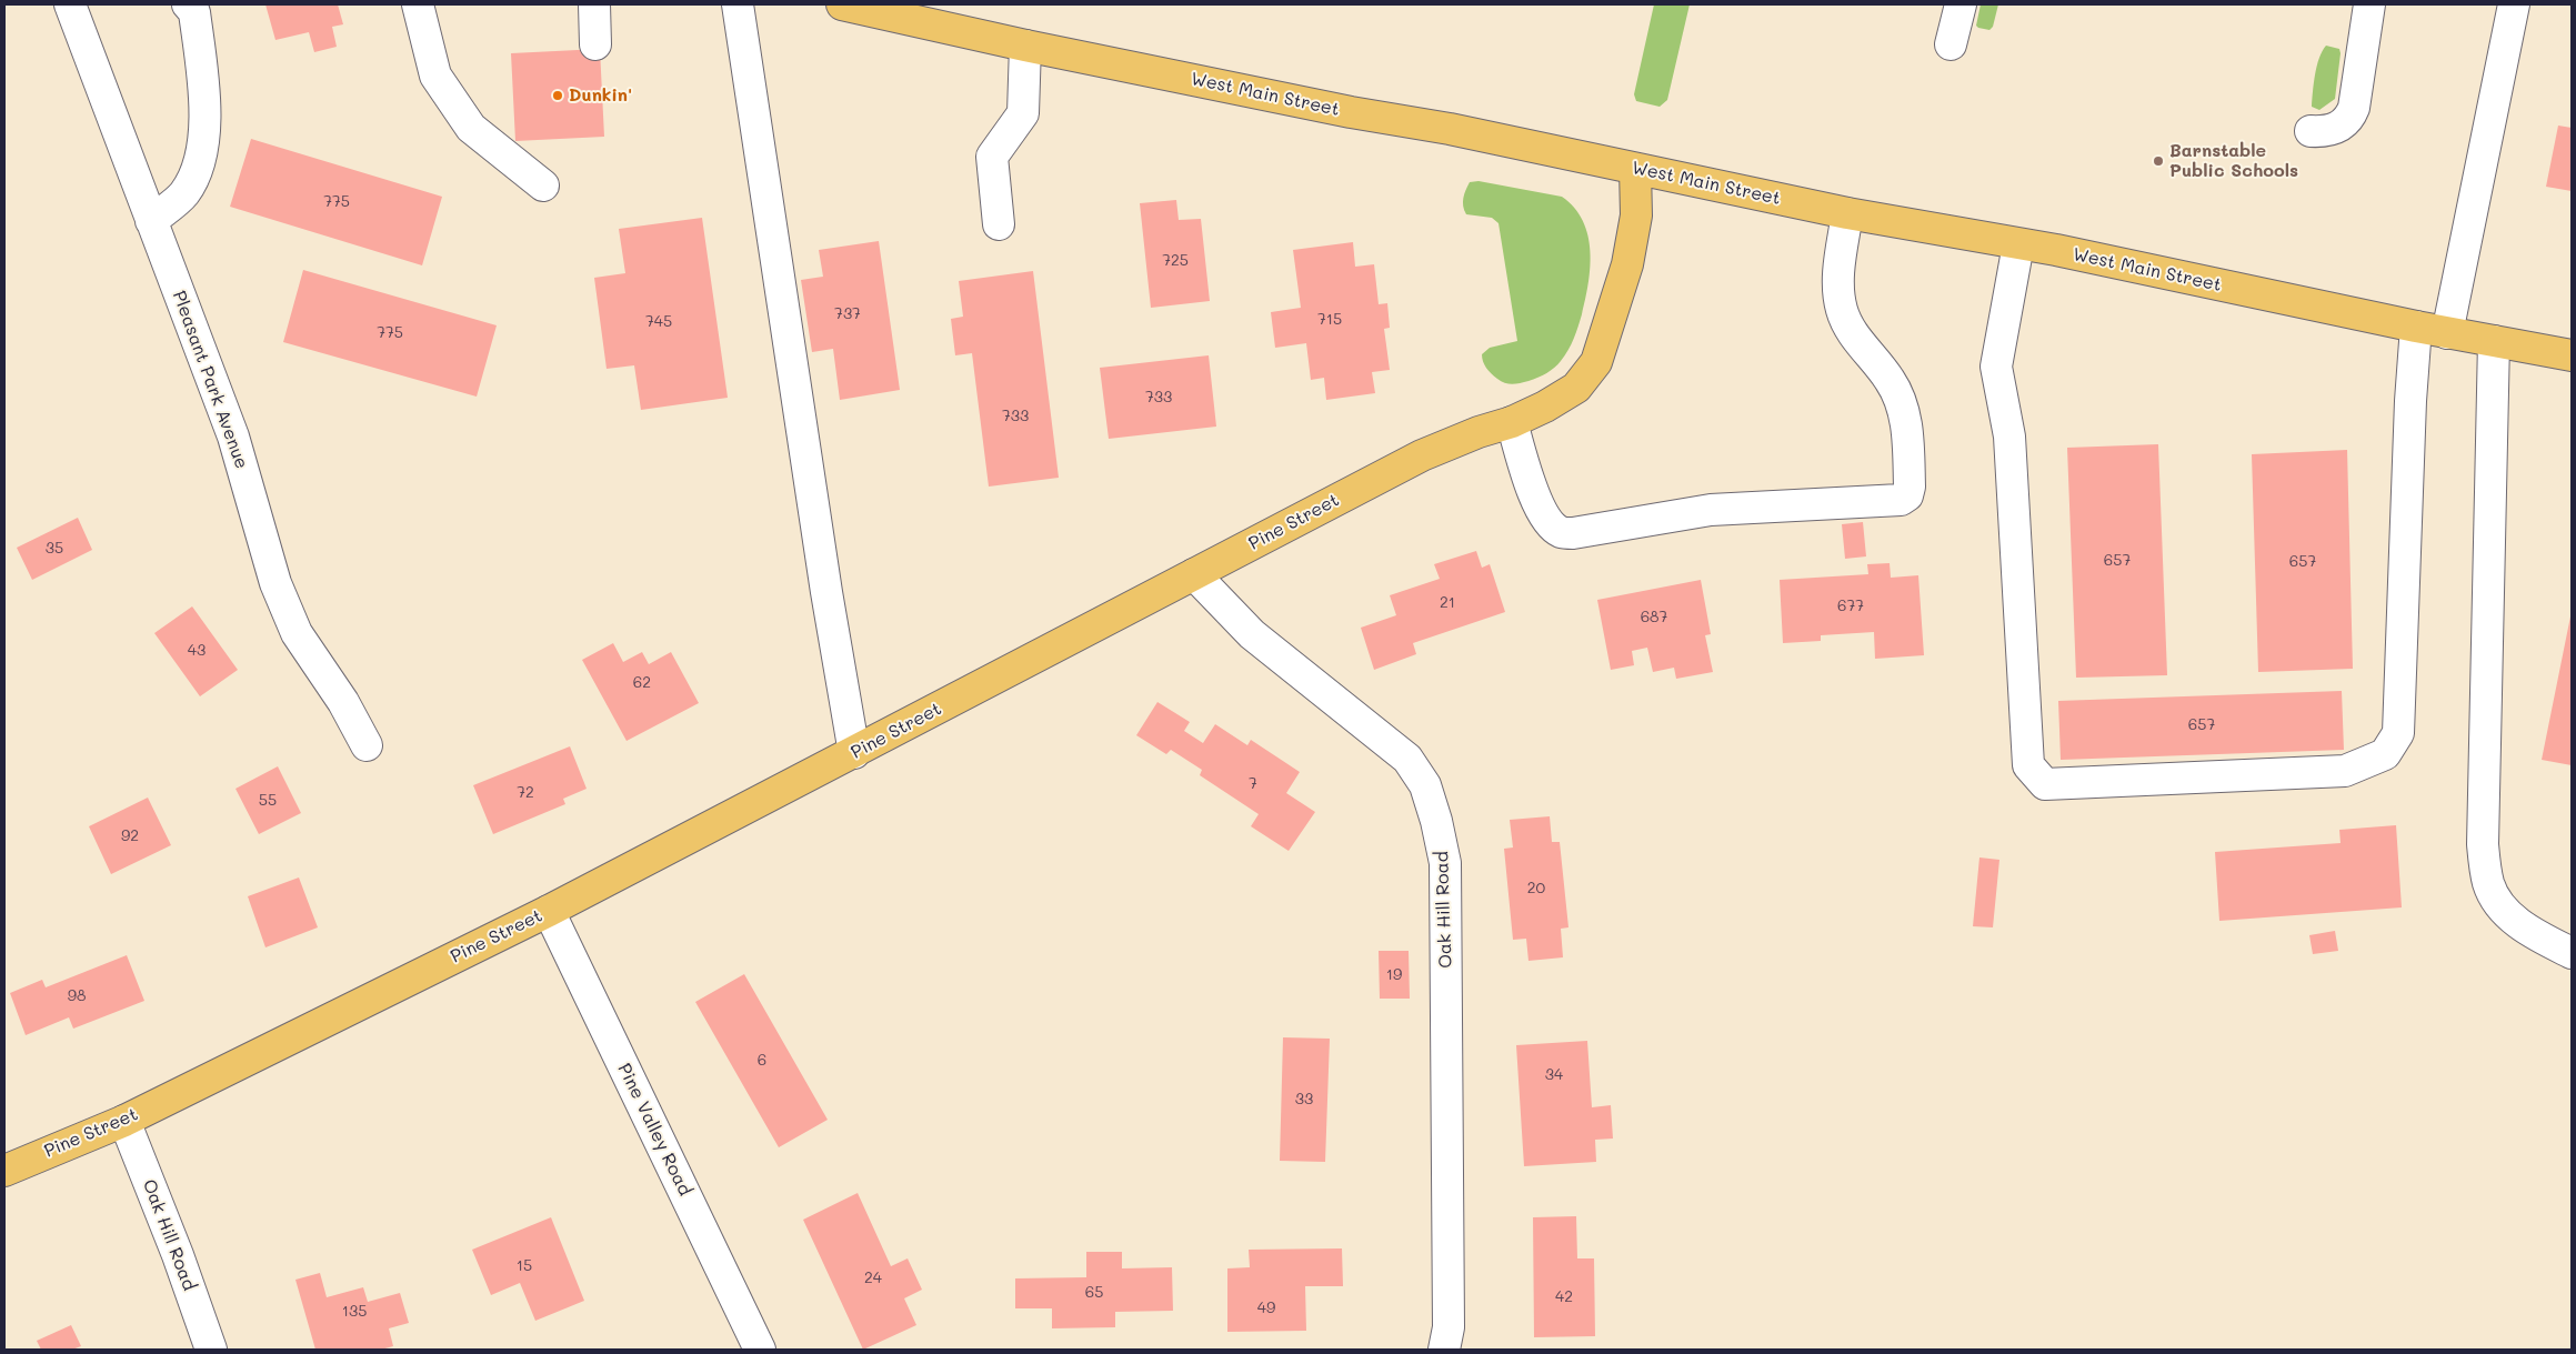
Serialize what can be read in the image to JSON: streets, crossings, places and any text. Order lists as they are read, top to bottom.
{
  "streets": {
    "main road": ["West Main Street", "Pine Street"],
    "street": ["Pleasant Park Avenue", "Oak Hill Road", "Pine Valley Road"]
  },
  "crossings": [
    ["West Main Street", "Pine Street"],
    ["Pine Street", "Oak Hill Road"],
    ["Pine Street", "Pine Valley Road"]
  ],
  "places": ["Dunkin'", "Barnstable Public Schools"],
  "house_numbers": [
    "775",
    "725",
    "737",
    "715",
    "745",
    "775",
    "733",
    "733",
    "35",
    "657",
    "657",
    "21",
    "677",
    "687",
    "43",
    "62",
    "657",
    "7",
    "72",
    "55",
    "92",
    "20",
    "19",
    "98",
    "6",
    "34",
    "33",
    "15",
    "24",
    "65",
    "42",
    "49",
    "135"
  ]
}
